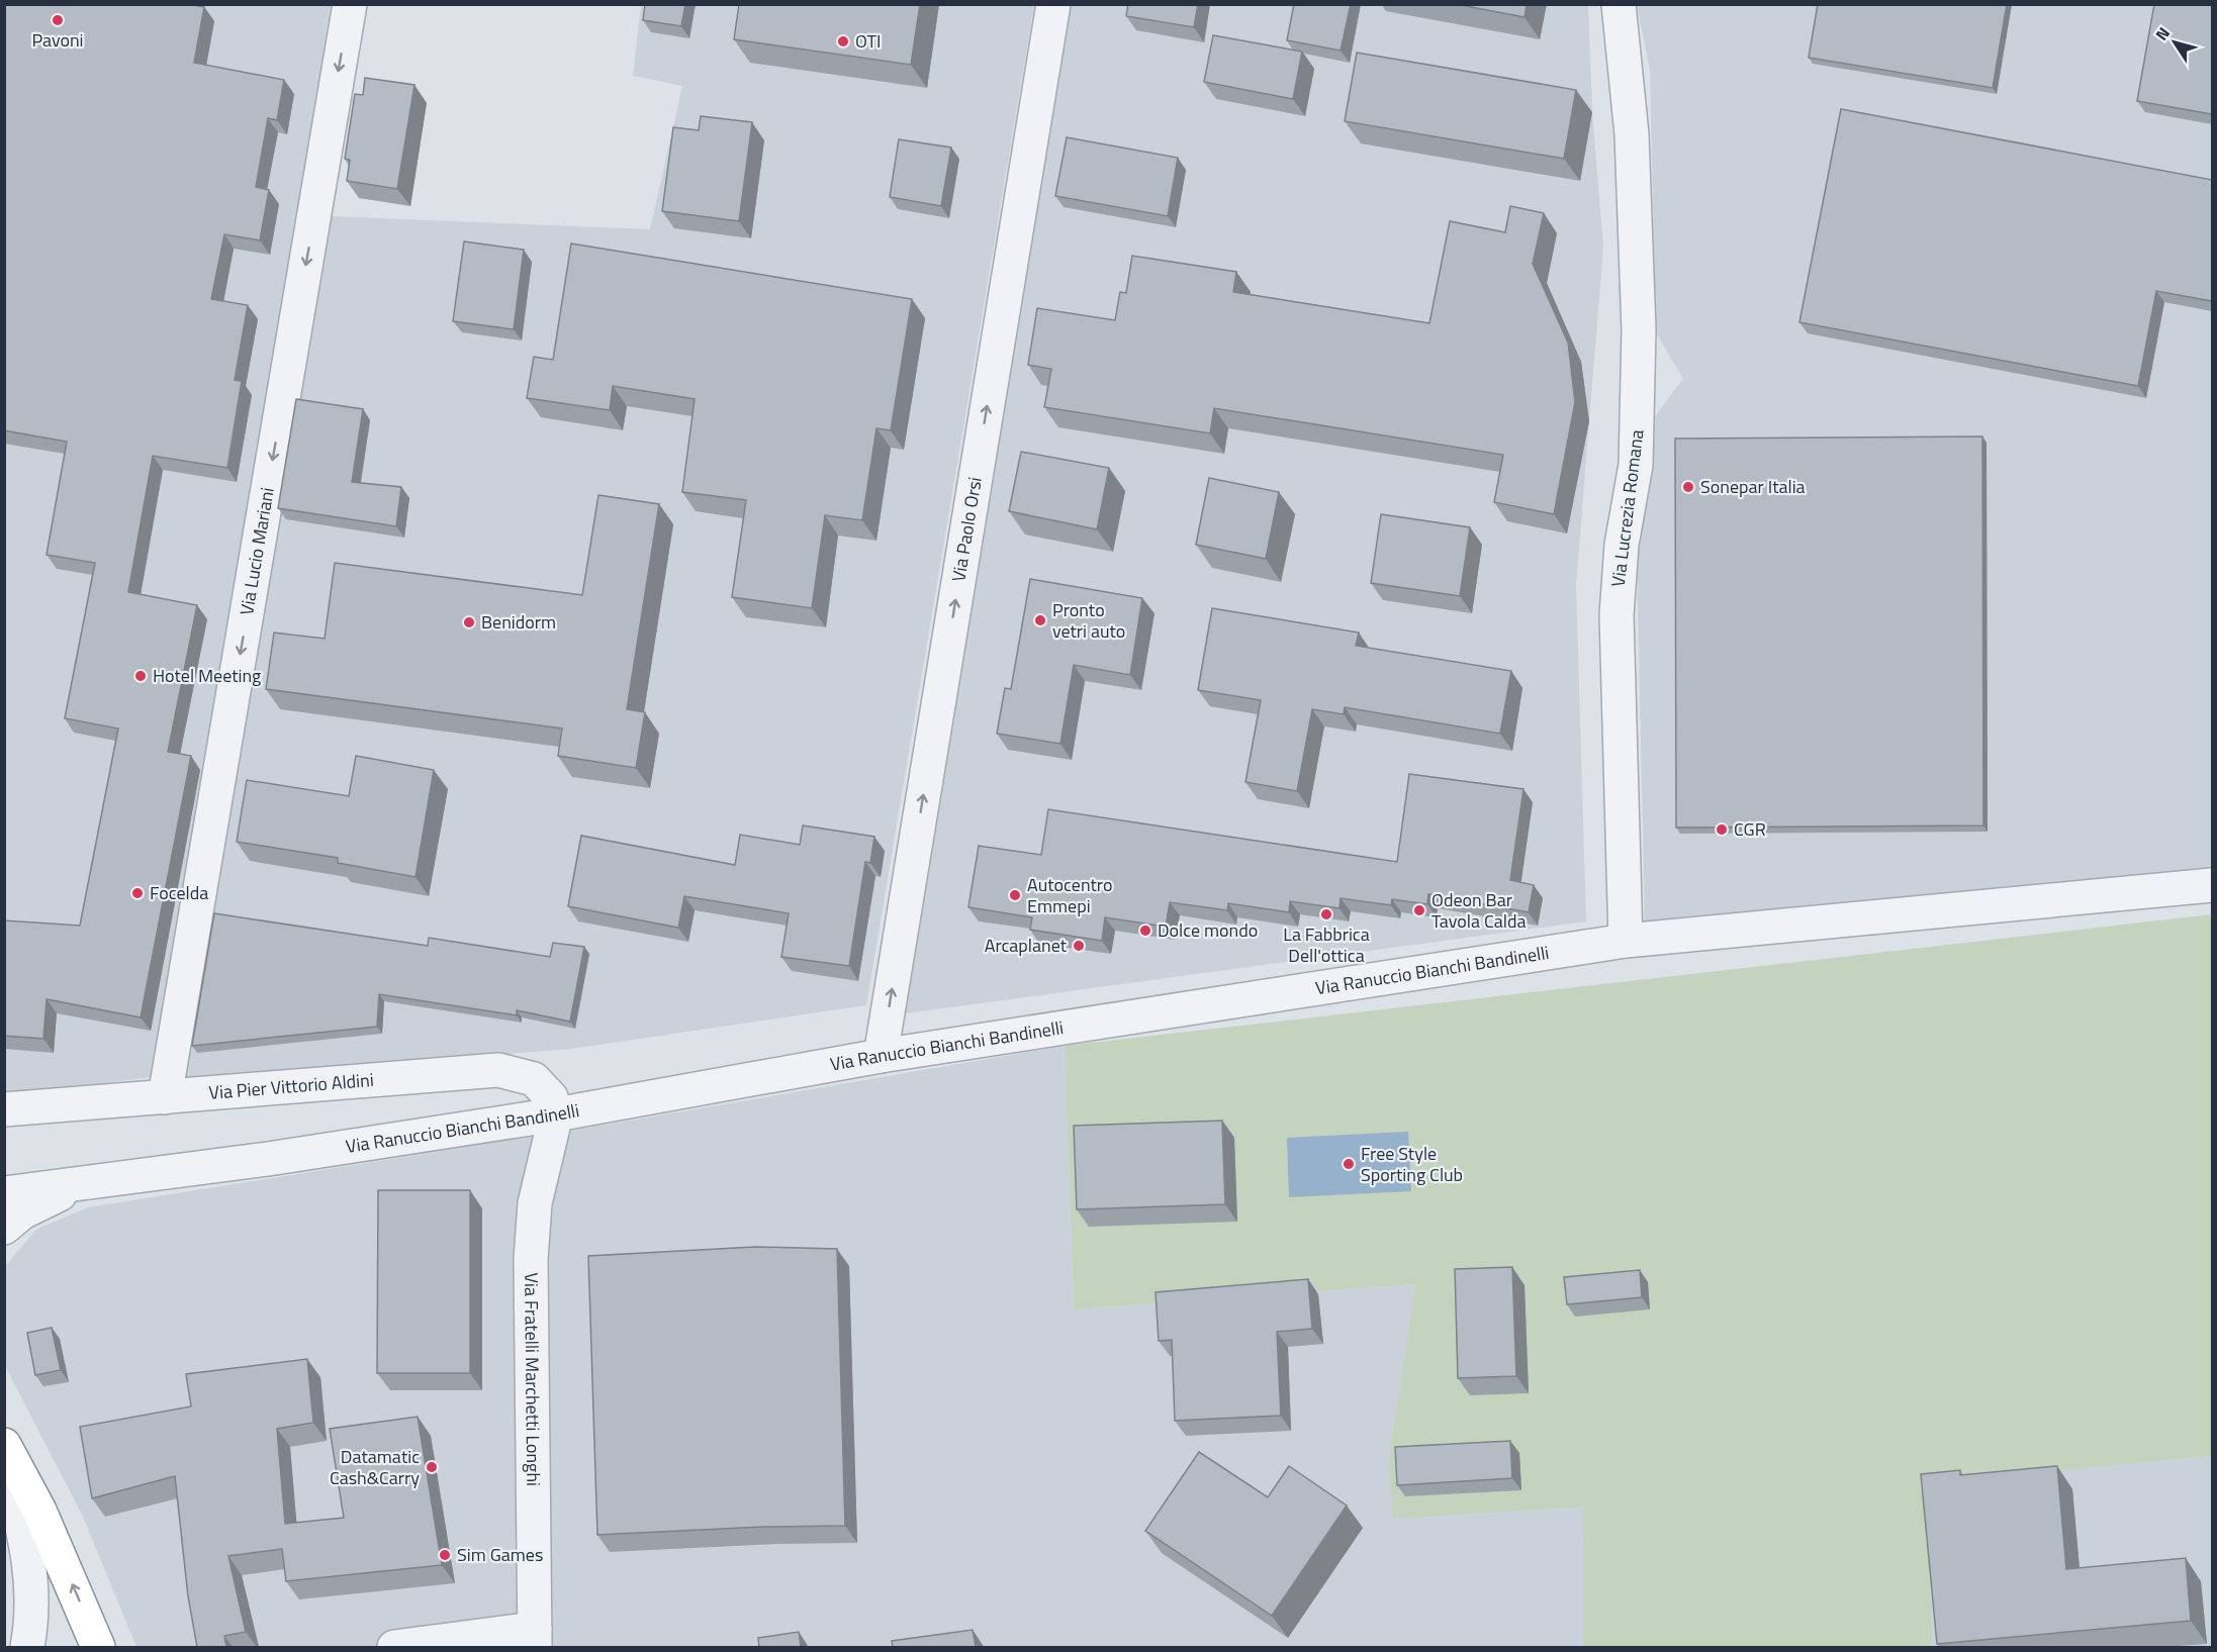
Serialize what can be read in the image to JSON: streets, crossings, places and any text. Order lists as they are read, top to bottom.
{
  "streets": {
    "street": [
      "Via Lucrezia Romana",
      "Via Paolo Orsi",
      "Via Lucio Mariani",
      "Via Ranuccio Bianchi Bandinelli",
      "Via Pier Vittorio Aldini",
      "Via Fratelli Marchetti Longhi"
    ]
  },
  "crossings": [
    ["Via Lucrezia Romana", "Via Ranuccio Bianchi Bandinelli"],
    ["Via Paolo Orsi", "Via Ranuccio Bianchi Bandinelli"],
    ["Via Lucio Mariani", "Via Pier Vittorio Aldini"],
    ["Via Ranuccio Bianchi Bandinelli", "Via Pier Vittorio Aldini"],
    ["Via Ranuccio Bianchi Bandinelli", "Via Fratelli Marchetti Longhi"],
    ["Via Pier Vittorio Aldini", "Via Fratelli Marchetti Longhi"]
  ],
  "one_way": ["Via Paolo Orsi", "Via Lucio Mariani"],
  "places": [
    "Pavoni",
    "OTI",
    "Sonepar Italia",
    "Pronto vetri auto",
    "Benidorm",
    "Hotel Meeting",
    "CGR",
    "Focelda",
    "Autocentro Emmepi",
    "Odeon Bar Tavola Calda",
    "La Fabbrica Dell'ottica",
    "Dolce mondo",
    "Arcaplanet",
    "Free Style Sporting Club",
    "Datamatic Cash&Carry",
    "Sim Games"
  ],
  "north": "top left"
}
